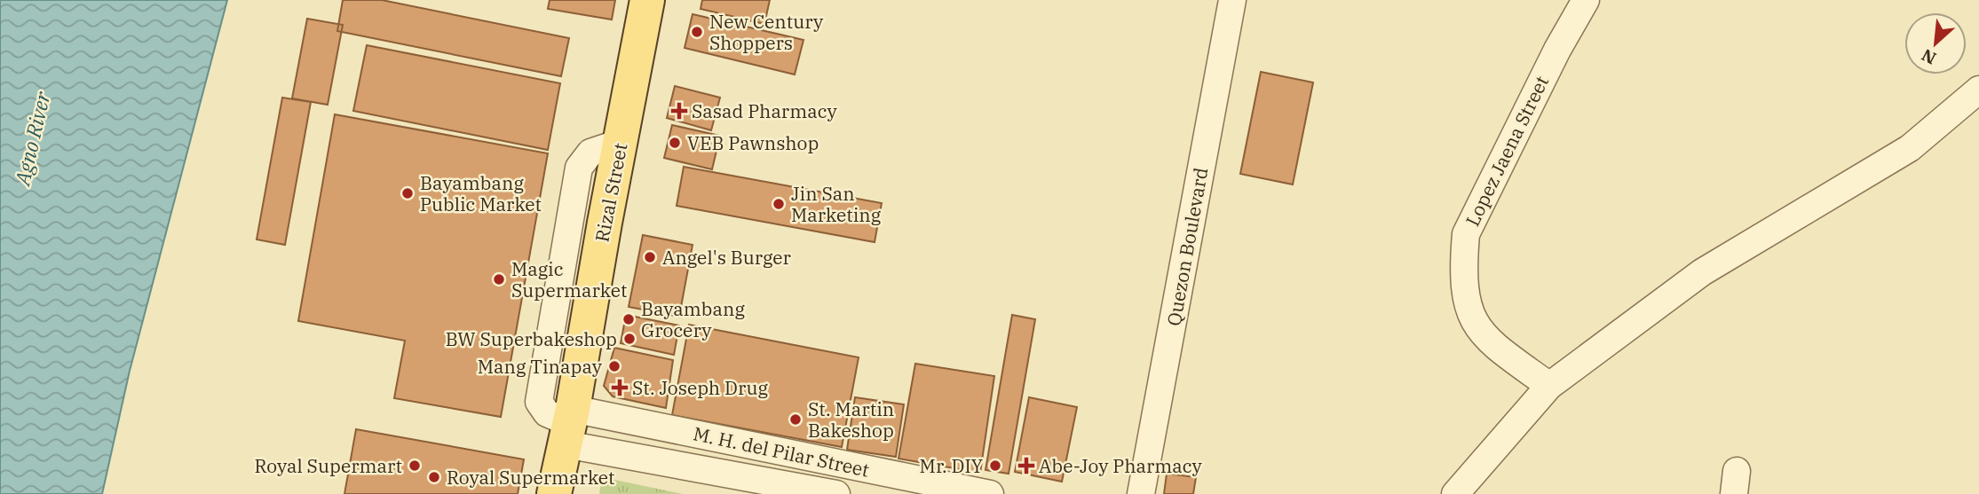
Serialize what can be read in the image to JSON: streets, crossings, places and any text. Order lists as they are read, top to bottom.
{
  "streets": {
    "main road": ["Rizal Street"],
    "street": ["Lopez Jaena Street", "Quezon Boulevard", "M. H. del Pilar Street"]
  },
  "crossings": [
    ["Rizal Street", "M. H. del Pilar Street"]
  ],
  "water": ["Agno River"],
  "places": {
    "other": [
      "New Century Shoppers",
      "VEB Pawnshop",
      "Bayambang Public Market",
      "Jin San Marketing",
      "Angel's Burger",
      "Magic Supermarket",
      "Bayambang Grocery",
      "BW Superbakeshop",
      "Mang Tinapay",
      "St. Martin Bakeshop",
      "Royal Supermart",
      "Mr. DIY",
      "Royal Supermarket"
    ],
    "health": ["Sasad Pharmacy", "St. Joseph Drug", "Abe-Joy Pharmacy"]
  },
  "north": "bottom left"
}
